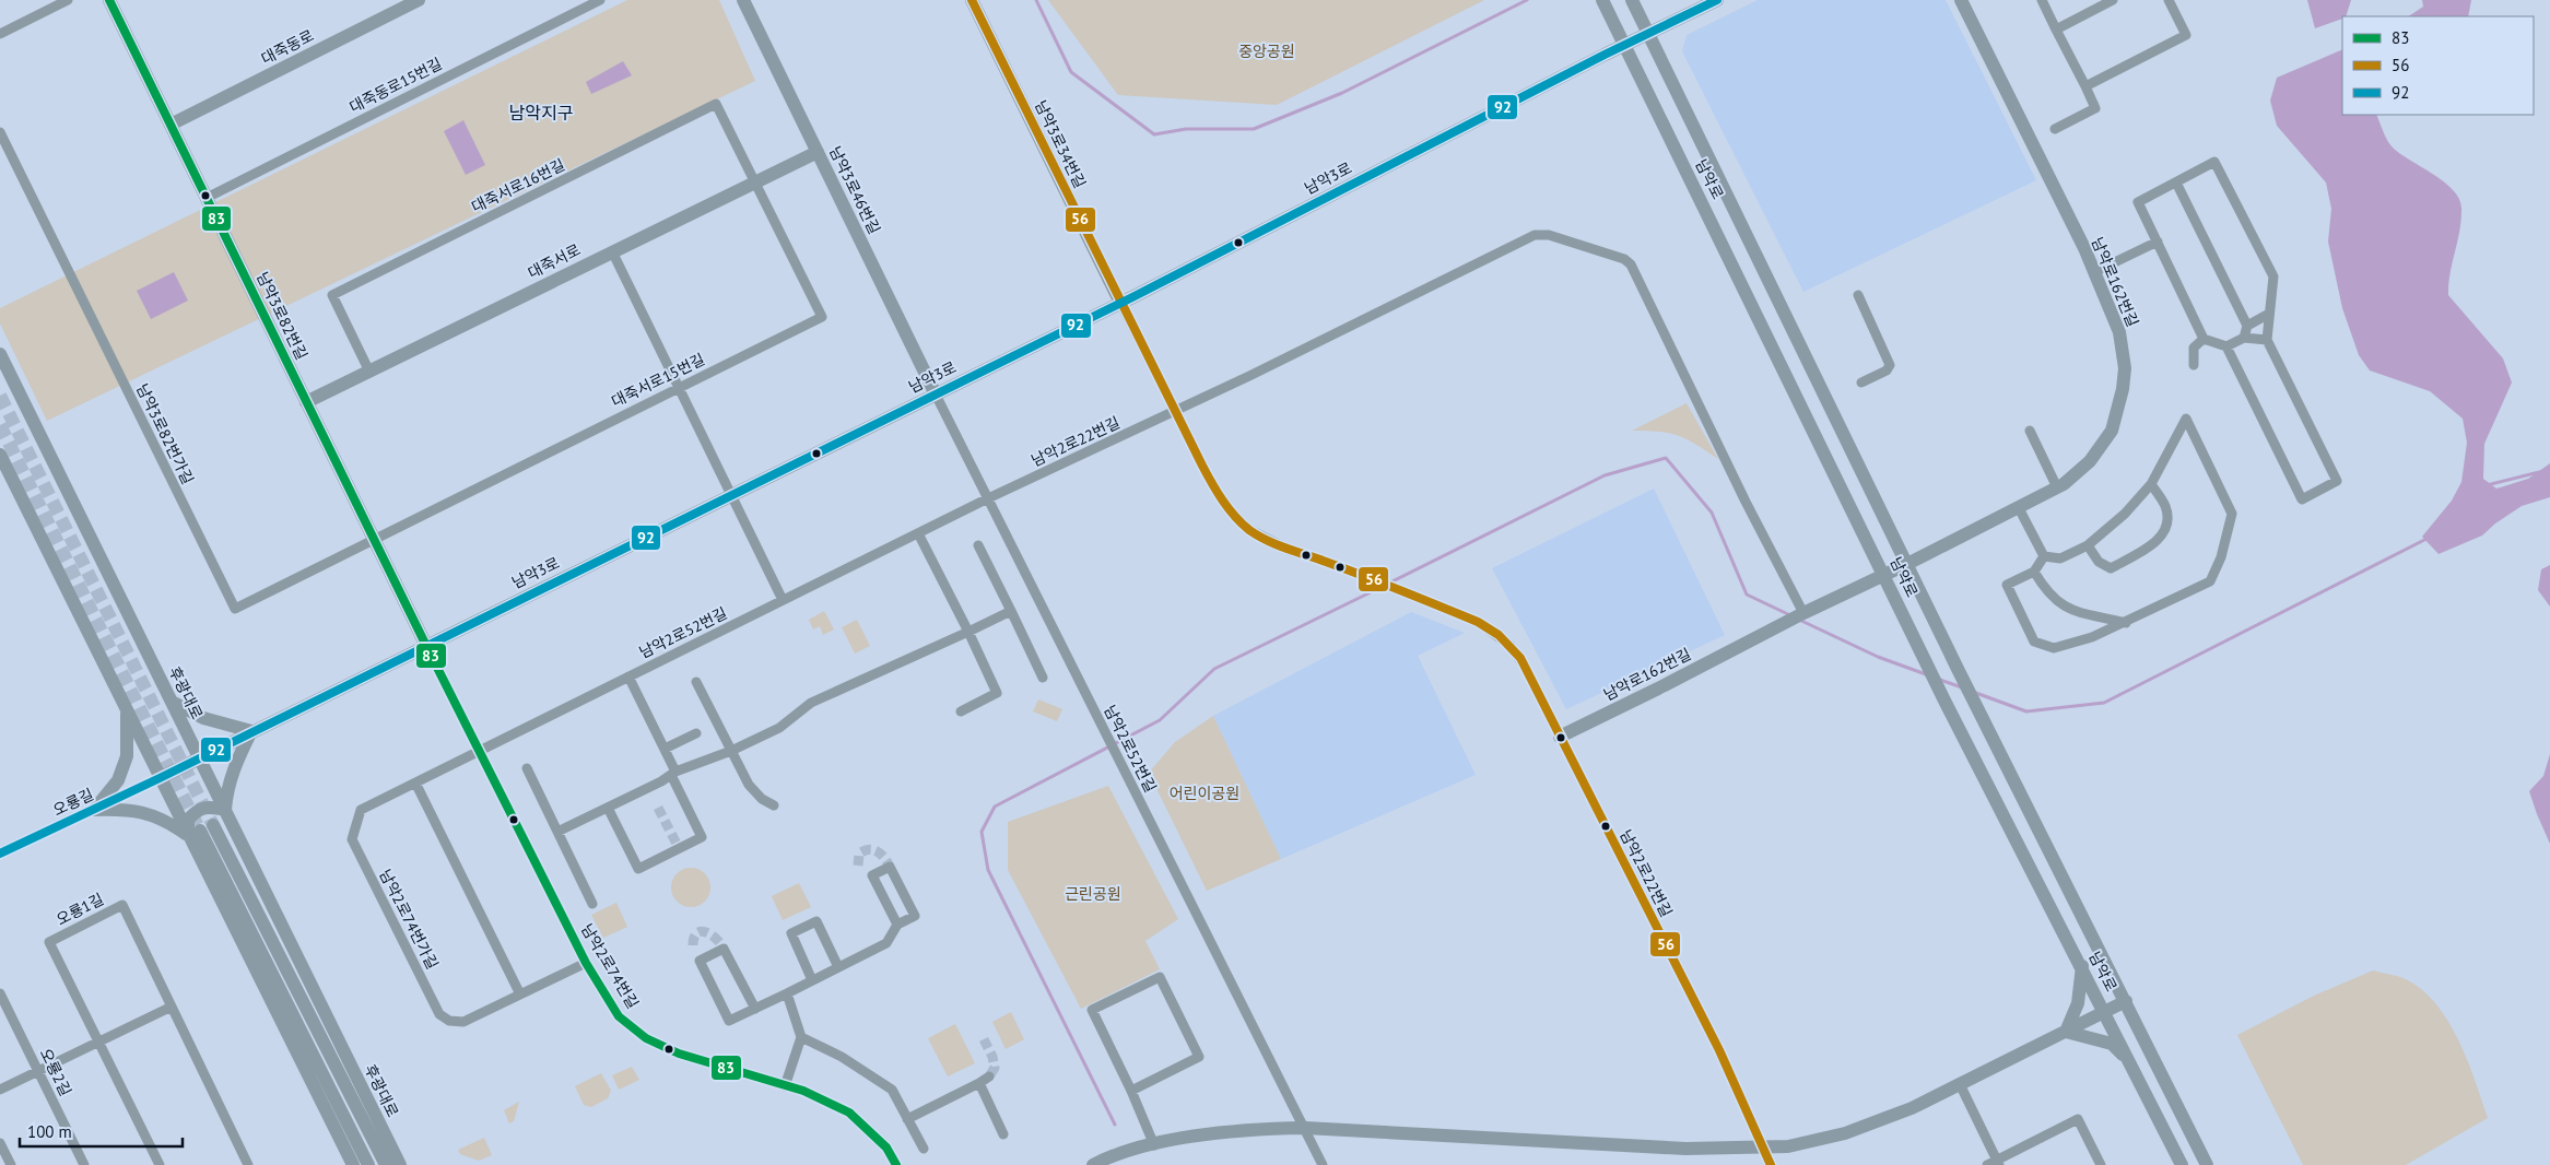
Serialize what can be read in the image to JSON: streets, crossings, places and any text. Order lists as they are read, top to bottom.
{
  "streets": {
    "street": [
      "대죽동로",
      "대죽동로15번길",
      "남악3로34번길",
      "남악3로",
      "남악로",
      "대죽서로16번길",
      "남악3로46번길",
      "대죽서로",
      "남악로162번길",
      "남악3로82번길",
      "대죽서로15번길",
      "남악3로82번가길",
      "남악2로22번길",
      "남악2로52번길",
      "후광대로",
      "오룡길",
      "오룡1길",
      "남악2로74번가길",
      "남악2로74번길",
      "오룡2길"
    ]
  },
  "crossings": [
    ["대죽동로", "남악3로82번길"],
    ["대죽동로15번길", "남악3로82번길"],
    ["남악3로34번길", "남악3로"],
    ["남악3로34번길", "남악2로22번길"],
    ["남악3로", "남악로"],
    ["남악3로", "남악3로46번길"],
    ["남악3로", "남악3로82번길"],
    ["남악3로", "남악2로22번길"],
    ["남악3로", "남악2로52번길"],
    ["남악3로", "후광대로"],
    ["남악3로", "오룡길"],
    ["남악3로", "남악2로74번길"],
    ["남악로", "남악로162번길"],
    ["대죽서로16번길", "대죽서로"],
    ["대죽서로16번길", "대죽서로15번길"],
    ["남악3로46번길", "대죽서로"],
    ["남악3로46번길", "남악2로52번길"],
    ["대죽서로", "남악3로82번길"],
    ["대죽서로", "대죽서로15번길"],
    ["남악로162번길", "남악2로22번길"],
    ["남악3로82번길", "대죽서로15번길"],
    ["남악3로82번길", "남악3로82번가길"],
    ["남악3로82번길", "남악2로74번길"],
    ["대죽서로15번길", "남악3로82번가길"],
    ["남악2로22번길", "남악2로52번길"],
    ["남악2로52번길", "남악2로74번가길"],
    ["남악2로52번길", "남악2로74번길"],
    ["후광대로", "오룡길"],
    ["남악2로74번가길", "남악2로74번길"]
  ],
  "districts": ["남악지구"],
  "parks": ["중앙공원", "어린이공원", "근린공원"],
  "lines": ["transit line 83", "transit line 56", "transit line 92"],
  "legend": ["83", "56", "92"],
  "scale_bar": "100 m"
}
